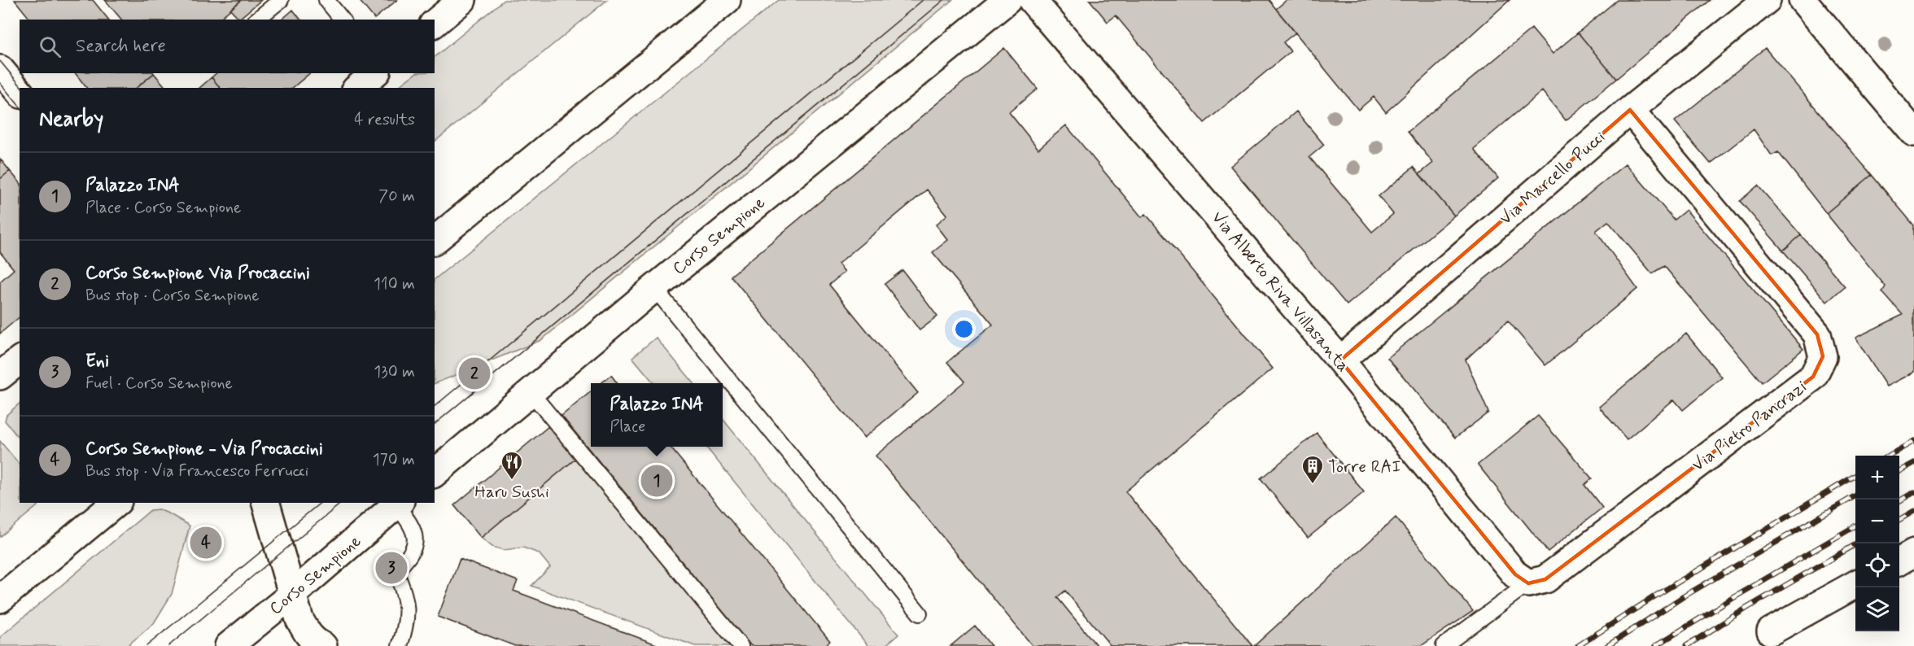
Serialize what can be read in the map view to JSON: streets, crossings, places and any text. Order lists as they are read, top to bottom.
{
  "streets": {
    "street": [
      "Via Marcello Pucci",
      "Corso Sempione",
      "Via Alberto Riva Villasanta",
      "Via Pietro Pancrazi"
    ]
  },
  "crossings": [
    ["Via Marcello Pucci", "Via Alberto Riva Villasanta"],
    ["Via Marcello Pucci", "Via Pietro Pancrazi"],
    ["Via Alberto Riva Villasanta", "Via Pietro Pancrazi"]
  ],
  "places": {
    "restaurant": ["Haru Sushi"],
    "building": ["Torre RAI"]
  },
  "page": {
    "search": "Search here",
    "heading": ["Nearby", "4 results"],
    "list": [
      {
        "mark": "1",
        "name": "Palazzo INA",
        "note": "Place · Corso Sempione",
        "value": "70 m"
      },
      {
        "mark": "2",
        "name": "Corso Sempione Via Procaccini",
        "note": "Bus stop · Corso Sempione",
        "value": "110 m"
      },
      {
        "mark": "3",
        "name": "Eni",
        "note": "Fuel · Corso Sempione",
        "value": "130 m"
      },
      {
        "mark": "4",
        "name": "Corso Sempione - Via Procaccini",
        "note": "Bus stop · Via Francesco Ferrucci",
        "value": "170 m"
      }
    ],
    "pins": [
      "2",
      "1",
      "4",
      "3"
    ],
    "popup": ["Palazzo INA", "Place"],
    "map_buttons": ["+", "−"]
  }
}
